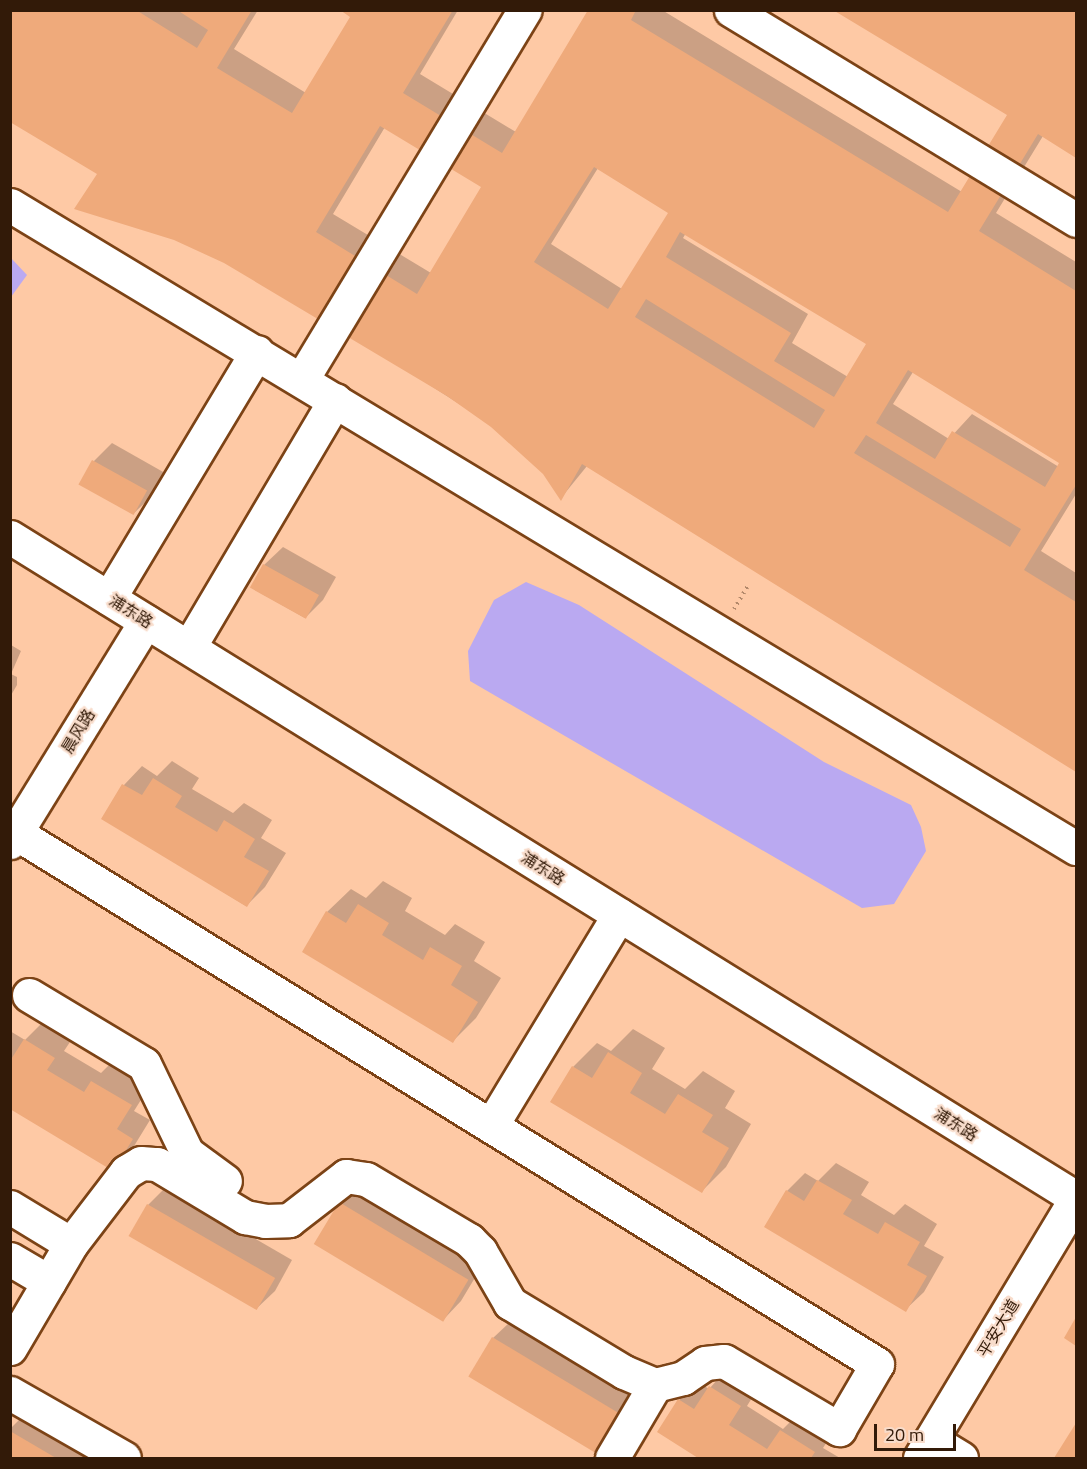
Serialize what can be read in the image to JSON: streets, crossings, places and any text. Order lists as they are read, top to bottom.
{
  "streets": {
    "street": ["浦东路", "晨风路", "平安大道"]
  },
  "crossings": [
    ["浦东路", "晨风路"],
    ["浦东路", "平安大道"]
  ],
  "scale_bar": "20 m"
}
